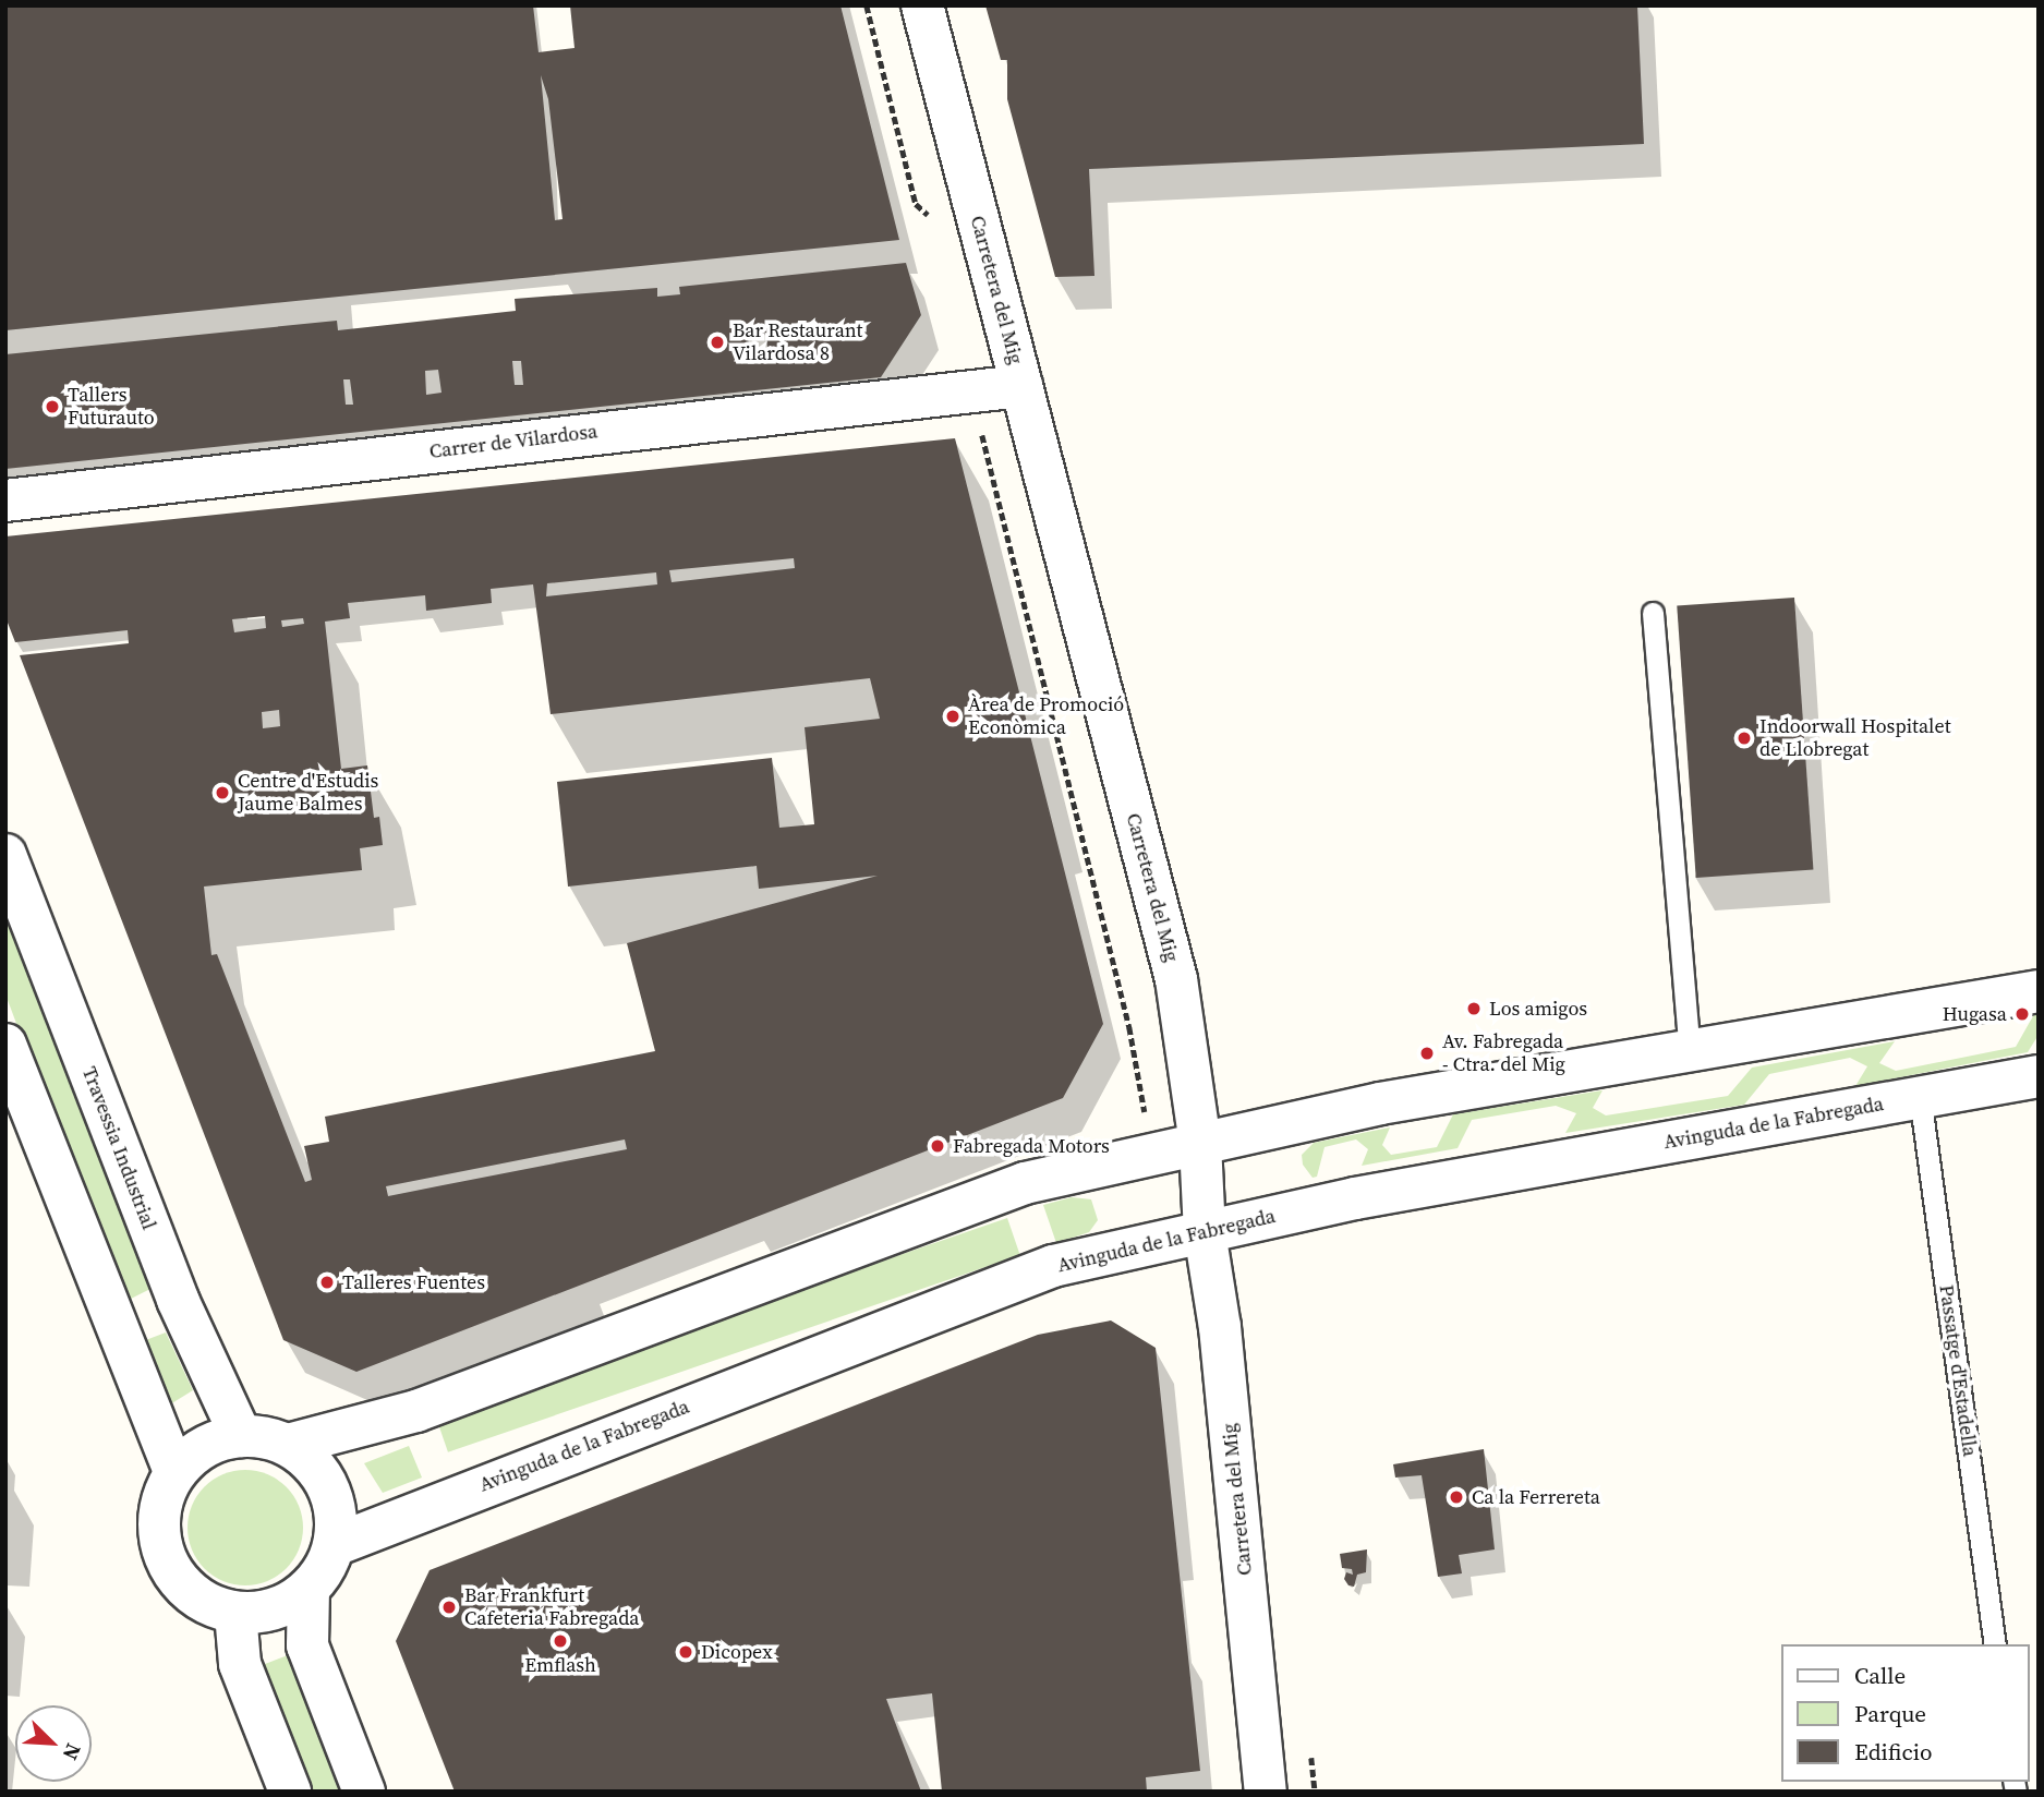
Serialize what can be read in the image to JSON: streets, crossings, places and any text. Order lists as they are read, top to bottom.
{
  "streets": {
    "street": [
      "Carretera del Mig",
      "Carrer de Vilardosa",
      "Avinguda de la Fabregada",
      "Travessia Industrial"
    ],
    "lane": ["Passatge d'Estadella"]
  },
  "crossings": [
    ["Carretera del Mig", "Carrer de Vilardosa"],
    ["Carretera del Mig", "Avinguda de la Fabregada"],
    ["Avinguda de la Fabregada", "Travessia Industrial"],
    ["Avinguda de la Fabregada", "Passatge d'Estadella"]
  ],
  "places": [
    "Bar Restaurant Vilardosa 8",
    "Tallers Futurauto",
    "Àrea de Promoció Econòmica",
    "Indoorwall Hospitalet de Llobregat",
    "Centre d'Estudis Jaume Balmes",
    "Los amigos",
    "Hugasa",
    "Av. Fabregada - Ctra. del Mig",
    "Fabregada Motors",
    "Talleres Fuentes",
    "Ca la Ferrereta",
    "Bar Frankfurt Cafeteria Fabregada",
    "Emflash",
    "Dicopex"
  ],
  "legend": ["Calle", "Parque", "Edificio"],
  "north": "bottom right"
}
